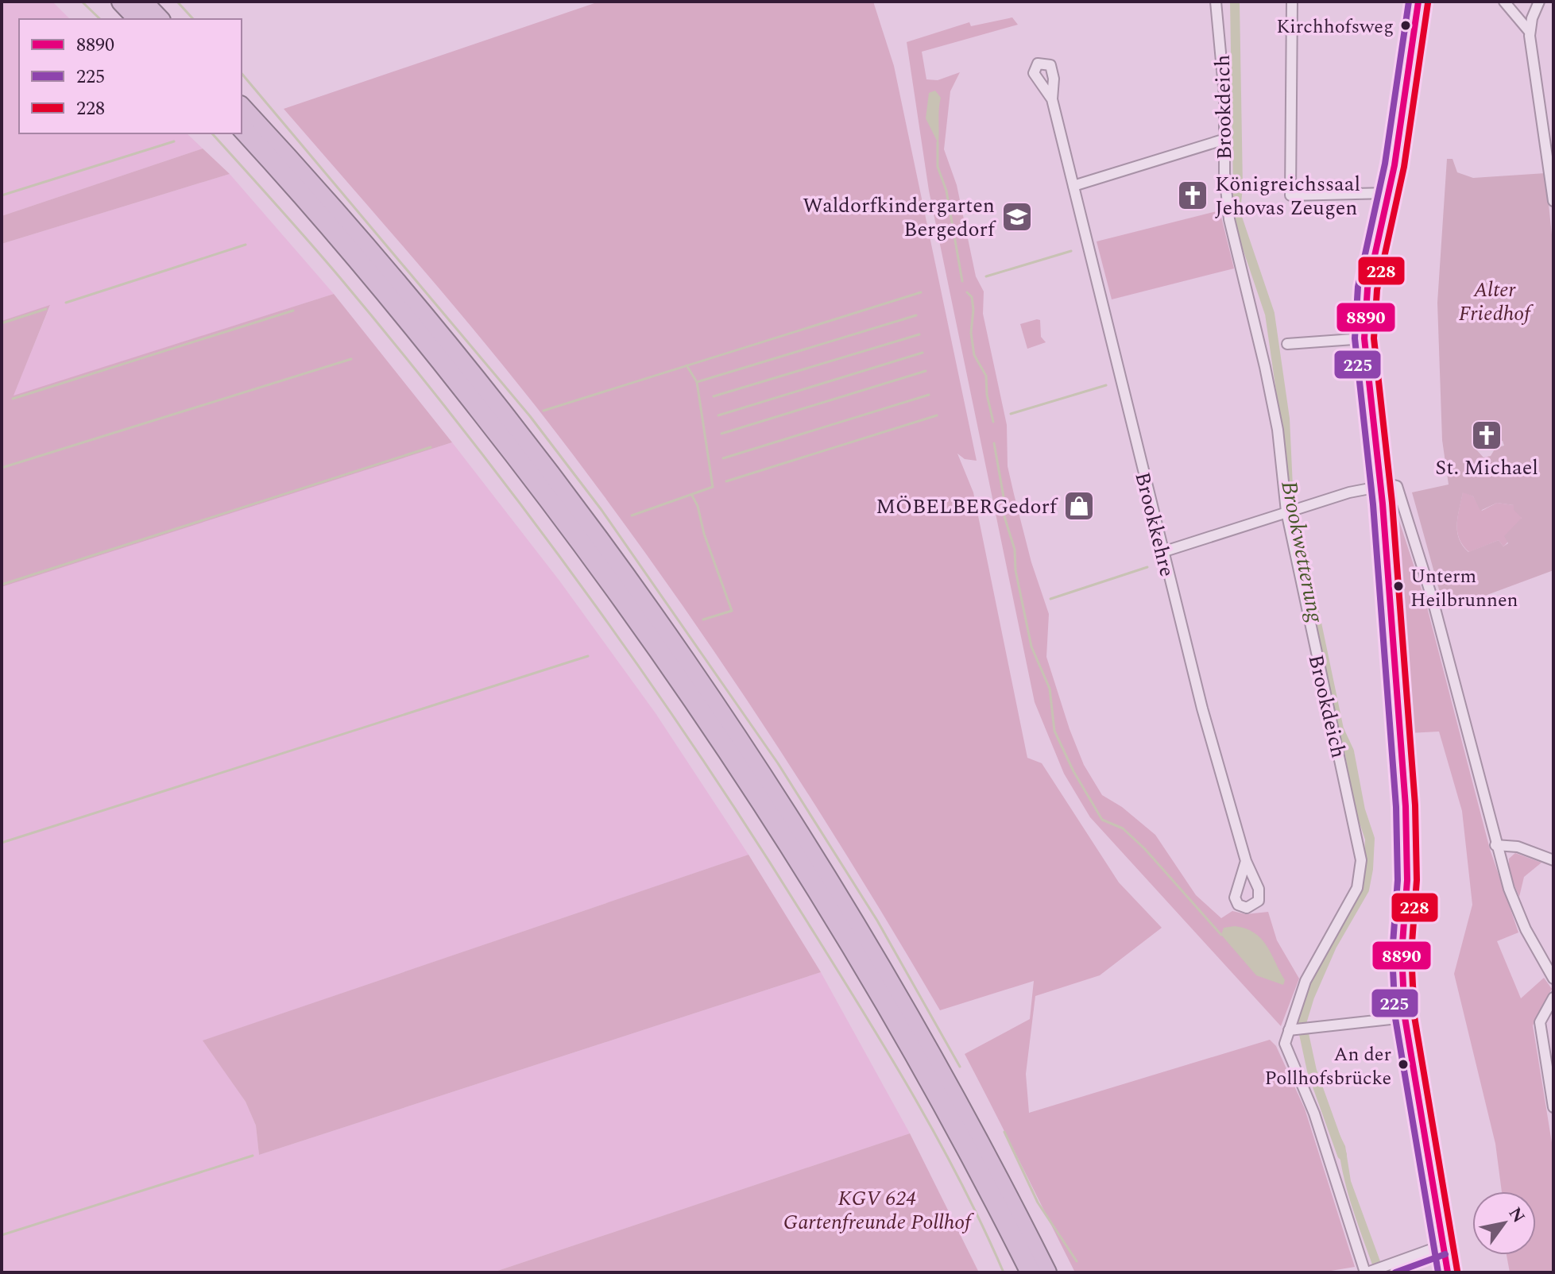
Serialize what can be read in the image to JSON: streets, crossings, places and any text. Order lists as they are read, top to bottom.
{
  "streets": {
    "street": ["Brookdeich", "Brookkehre"]
  },
  "water": ["Brookwetterung"],
  "parks": ["Alter Friedhof", "KGV 624 Gartenfreunde Pollhof"],
  "places": {
    "other": ["Kirchhofsweg", "Unterm Heilbrunnen", "An der Pollhofsbrücke"],
    "church": ["Königreichssaal Jehovas Zeugen", "St. Michael"],
    "school or university": ["Waldorfkindergarten Bergedorf"],
    "shop": ["MÖBELBERGedorf"]
  },
  "lines": ["transit line 8890", "transit line 225", "transit line 228"],
  "legend": ["8890", "225", "228"],
  "north": "top right"
}
